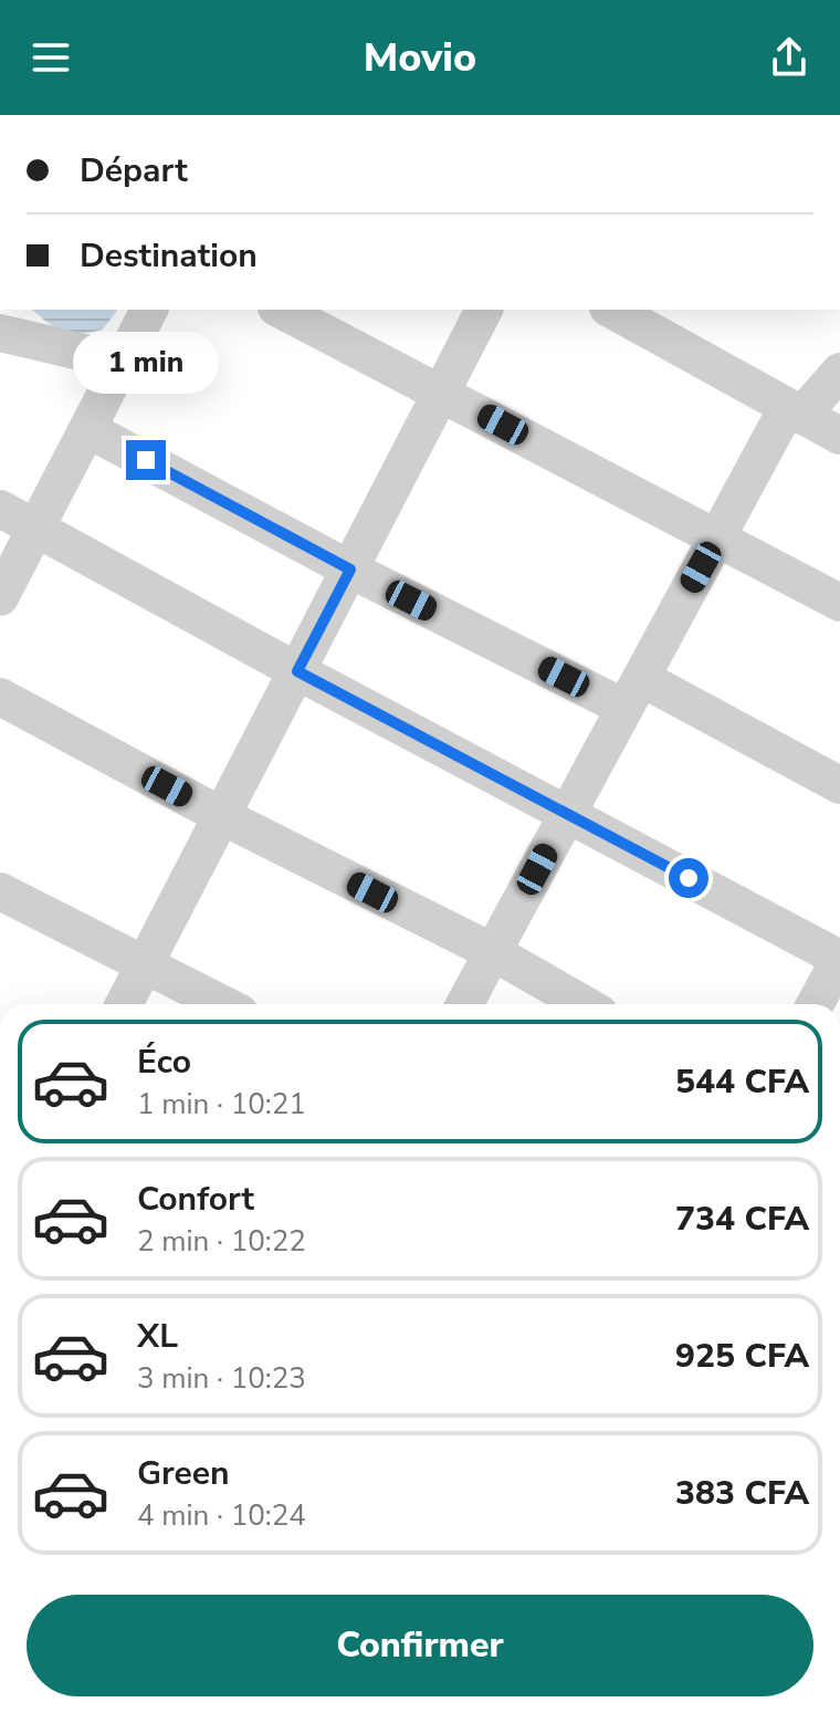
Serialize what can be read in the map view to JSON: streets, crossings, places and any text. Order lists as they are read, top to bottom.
{
  "page": {
    "header": "Movio",
    "banner": ["Départ", "Destination"],
    "bubble": "1 min",
    "list": [
      {
        "name": "Éco",
        "note": "1 min · 10:21",
        "value": "544 CFA"
      },
      {
        "name": "Confort",
        "note": "2 min · 10:22",
        "value": "734 CFA"
      },
      {
        "name": "XL",
        "note": "3 min · 10:23",
        "value": "925 CFA"
      },
      {
        "name": "Green",
        "note": "4 min · 10:24",
        "value": "383 CFA"
      }
    ],
    "buttons": "Confirmer"
  }
}
